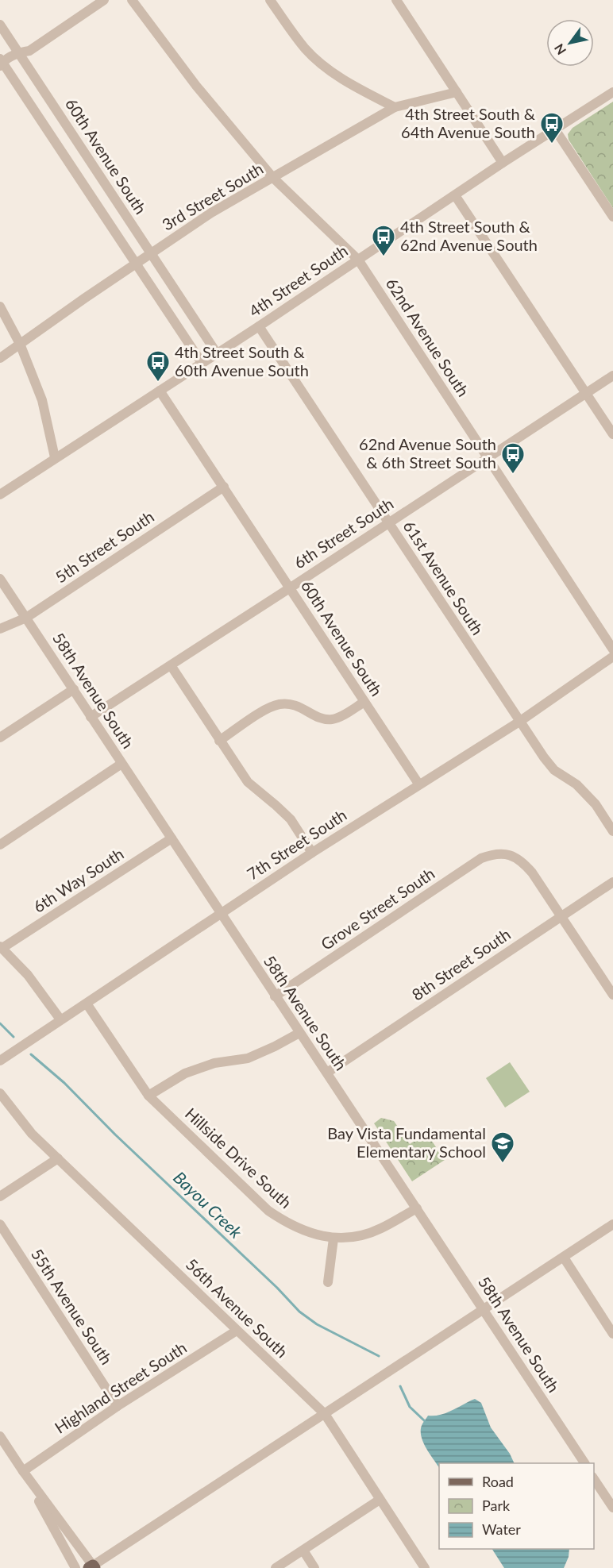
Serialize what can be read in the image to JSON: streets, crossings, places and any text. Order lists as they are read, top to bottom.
{
  "streets": {
    "street": [
      "60th Avenue South",
      "3rd Street South",
      "4th Street South",
      "62nd Avenue South",
      "6th Street South",
      "5th Street South",
      "61st Avenue South",
      "58th Avenue South",
      "7th Street South",
      "6th Way South",
      "Grove Street South",
      "8th Street South",
      "Hillside Drive South",
      "55th Avenue South",
      "56th Avenue South",
      "Highland Street South"
    ]
  },
  "crossings": [
    ["60th Avenue South", "3rd Street South"],
    ["60th Avenue South", "4th Street South"],
    ["60th Avenue South", "6th Street South"],
    ["60th Avenue South", "5th Street South"],
    ["60th Avenue South", "7th Street South"],
    ["3rd Street South", "62nd Avenue South"],
    ["4th Street South", "62nd Avenue South"],
    ["4th Street South", "61st Avenue South"],
    ["62nd Avenue South", "6th Street South"],
    ["6th Street South", "61st Avenue South"],
    ["6th Street South", "58th Avenue South"],
    ["5th Street South", "58th Avenue South"],
    ["61st Avenue South", "7th Street South"],
    ["58th Avenue South", "7th Street South"],
    ["58th Avenue South", "6th Way South"],
    ["58th Avenue South", "Grove Street South"],
    ["58th Avenue South", "8th Street South"],
    ["58th Avenue South", "Hillside Drive South"],
    ["7th Street South", "Hillside Drive South"],
    ["Grove Street South", "8th Street South"],
    ["55th Avenue South", "Highland Street South"],
    ["56th Avenue South", "Highland Street South"]
  ],
  "water": ["Bayou Creek"],
  "places": {
    "bus stop": [
      "4th Street South & 64th Avenue South",
      "4th Street South & 62nd Avenue South",
      "4th Street South & 60th Avenue South",
      "62nd Avenue South & 6th Street South"
    ],
    "school or university": ["Bay Vista Fundamental Elementary School"]
  },
  "legend": ["Road", "Park", "Water"],
  "north": "bottom left"
}
